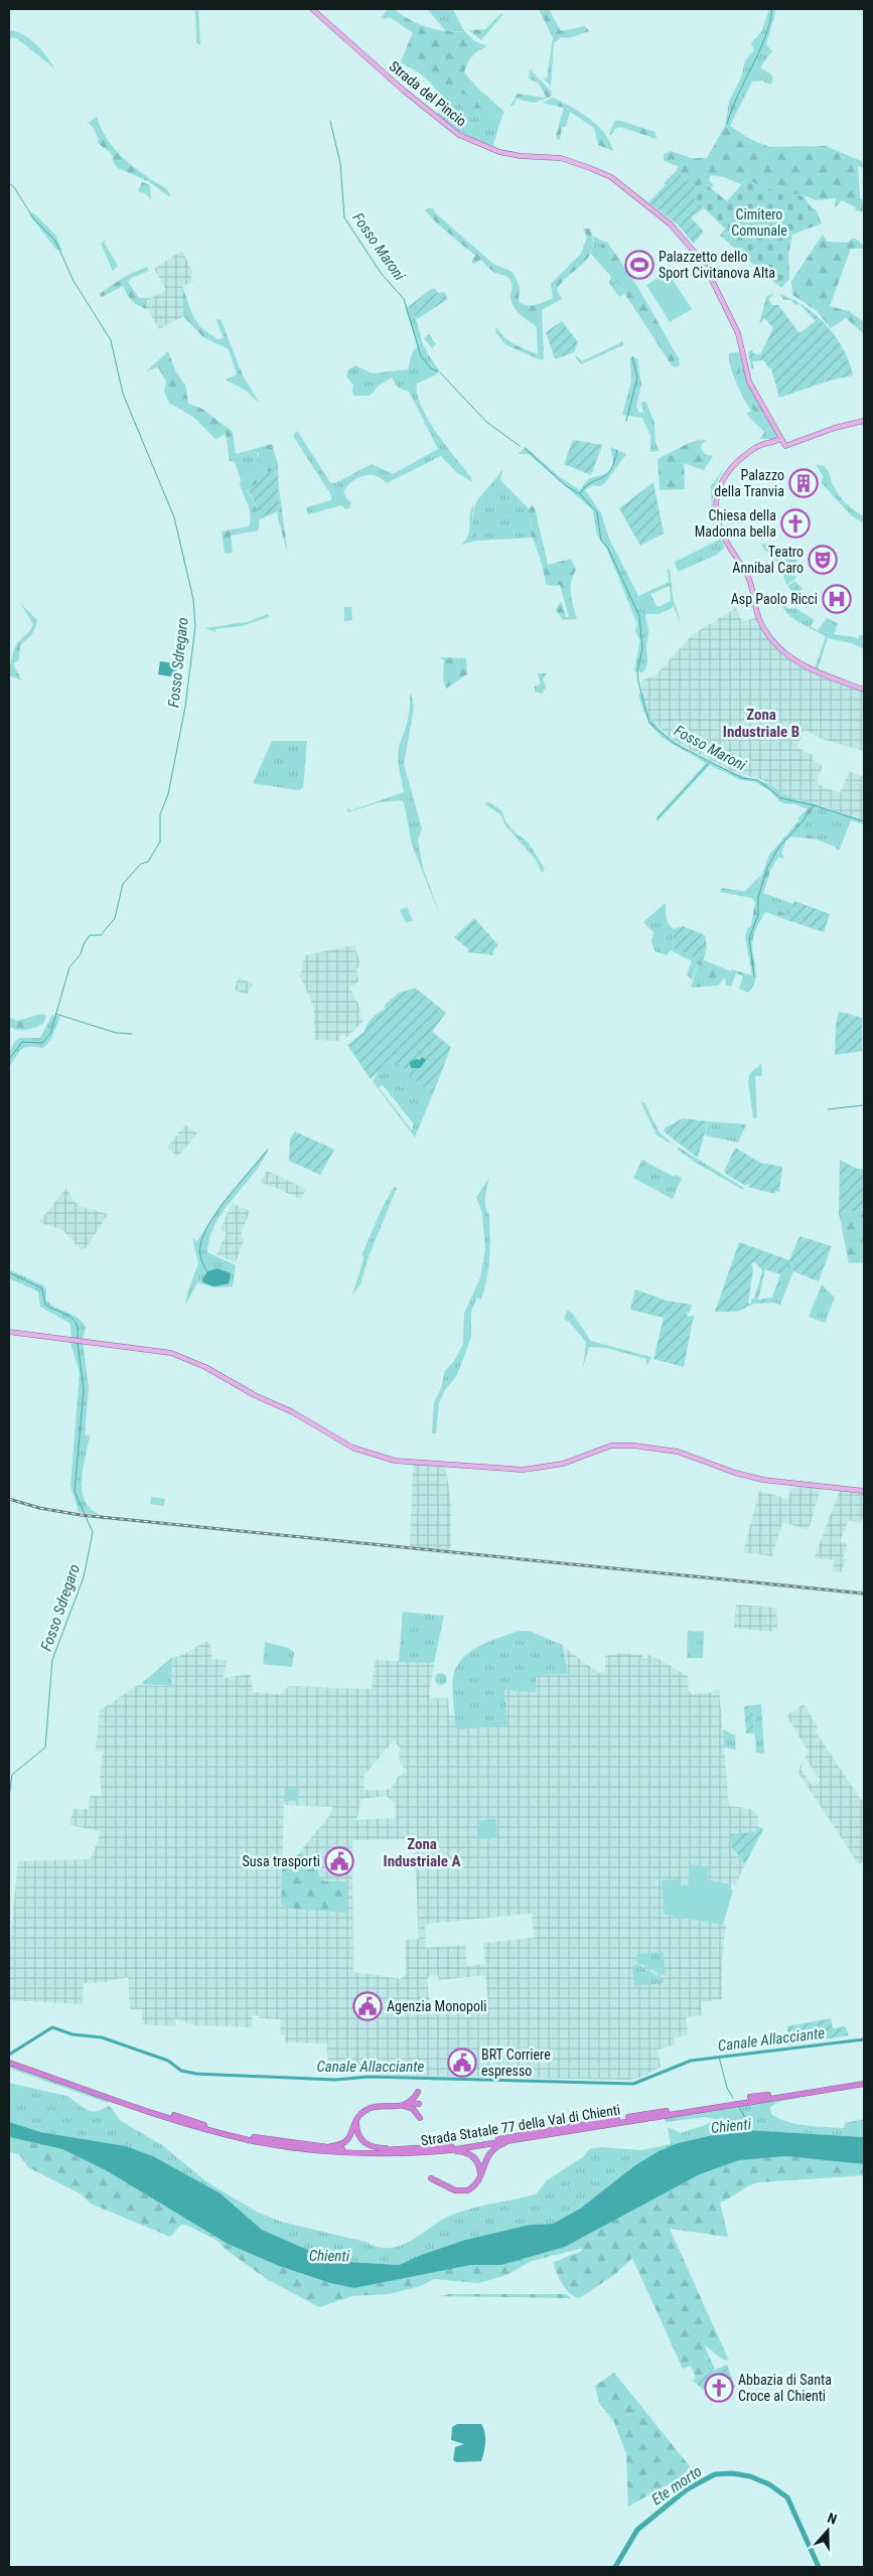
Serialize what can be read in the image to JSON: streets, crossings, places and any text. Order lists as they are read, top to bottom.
{
  "streets": {
    "highway": ["Strada Statale 77 della Val di Chienti"],
    "main road": ["Strada del Pincio"]
  },
  "districts": ["Zona Industriale B", "Zona Industriale A"],
  "water": [
    "Fosso Maroni",
    "Fosso Sdregaro",
    "Canale Allacciante",
    "Chienti",
    "Ete morto"
  ],
  "parks": ["Cimitero Comunale"],
  "places": {
    "sports": ["Palazzetto dello Sport Civitanova Alta"],
    "building": ["Palazzo della Tranvia"],
    "church": ["Chiesa della Madonna bella", "Abbazia di Santa Croce al Chienti"],
    "theatre": ["Teatro Annibal Caro"],
    "hospital": ["Asp Paolo Ricci"],
    "public building": ["Susa trasporti", "Agenzia Monopoli", "BRT Corriere espresso"]
  },
  "north": "top"
}
